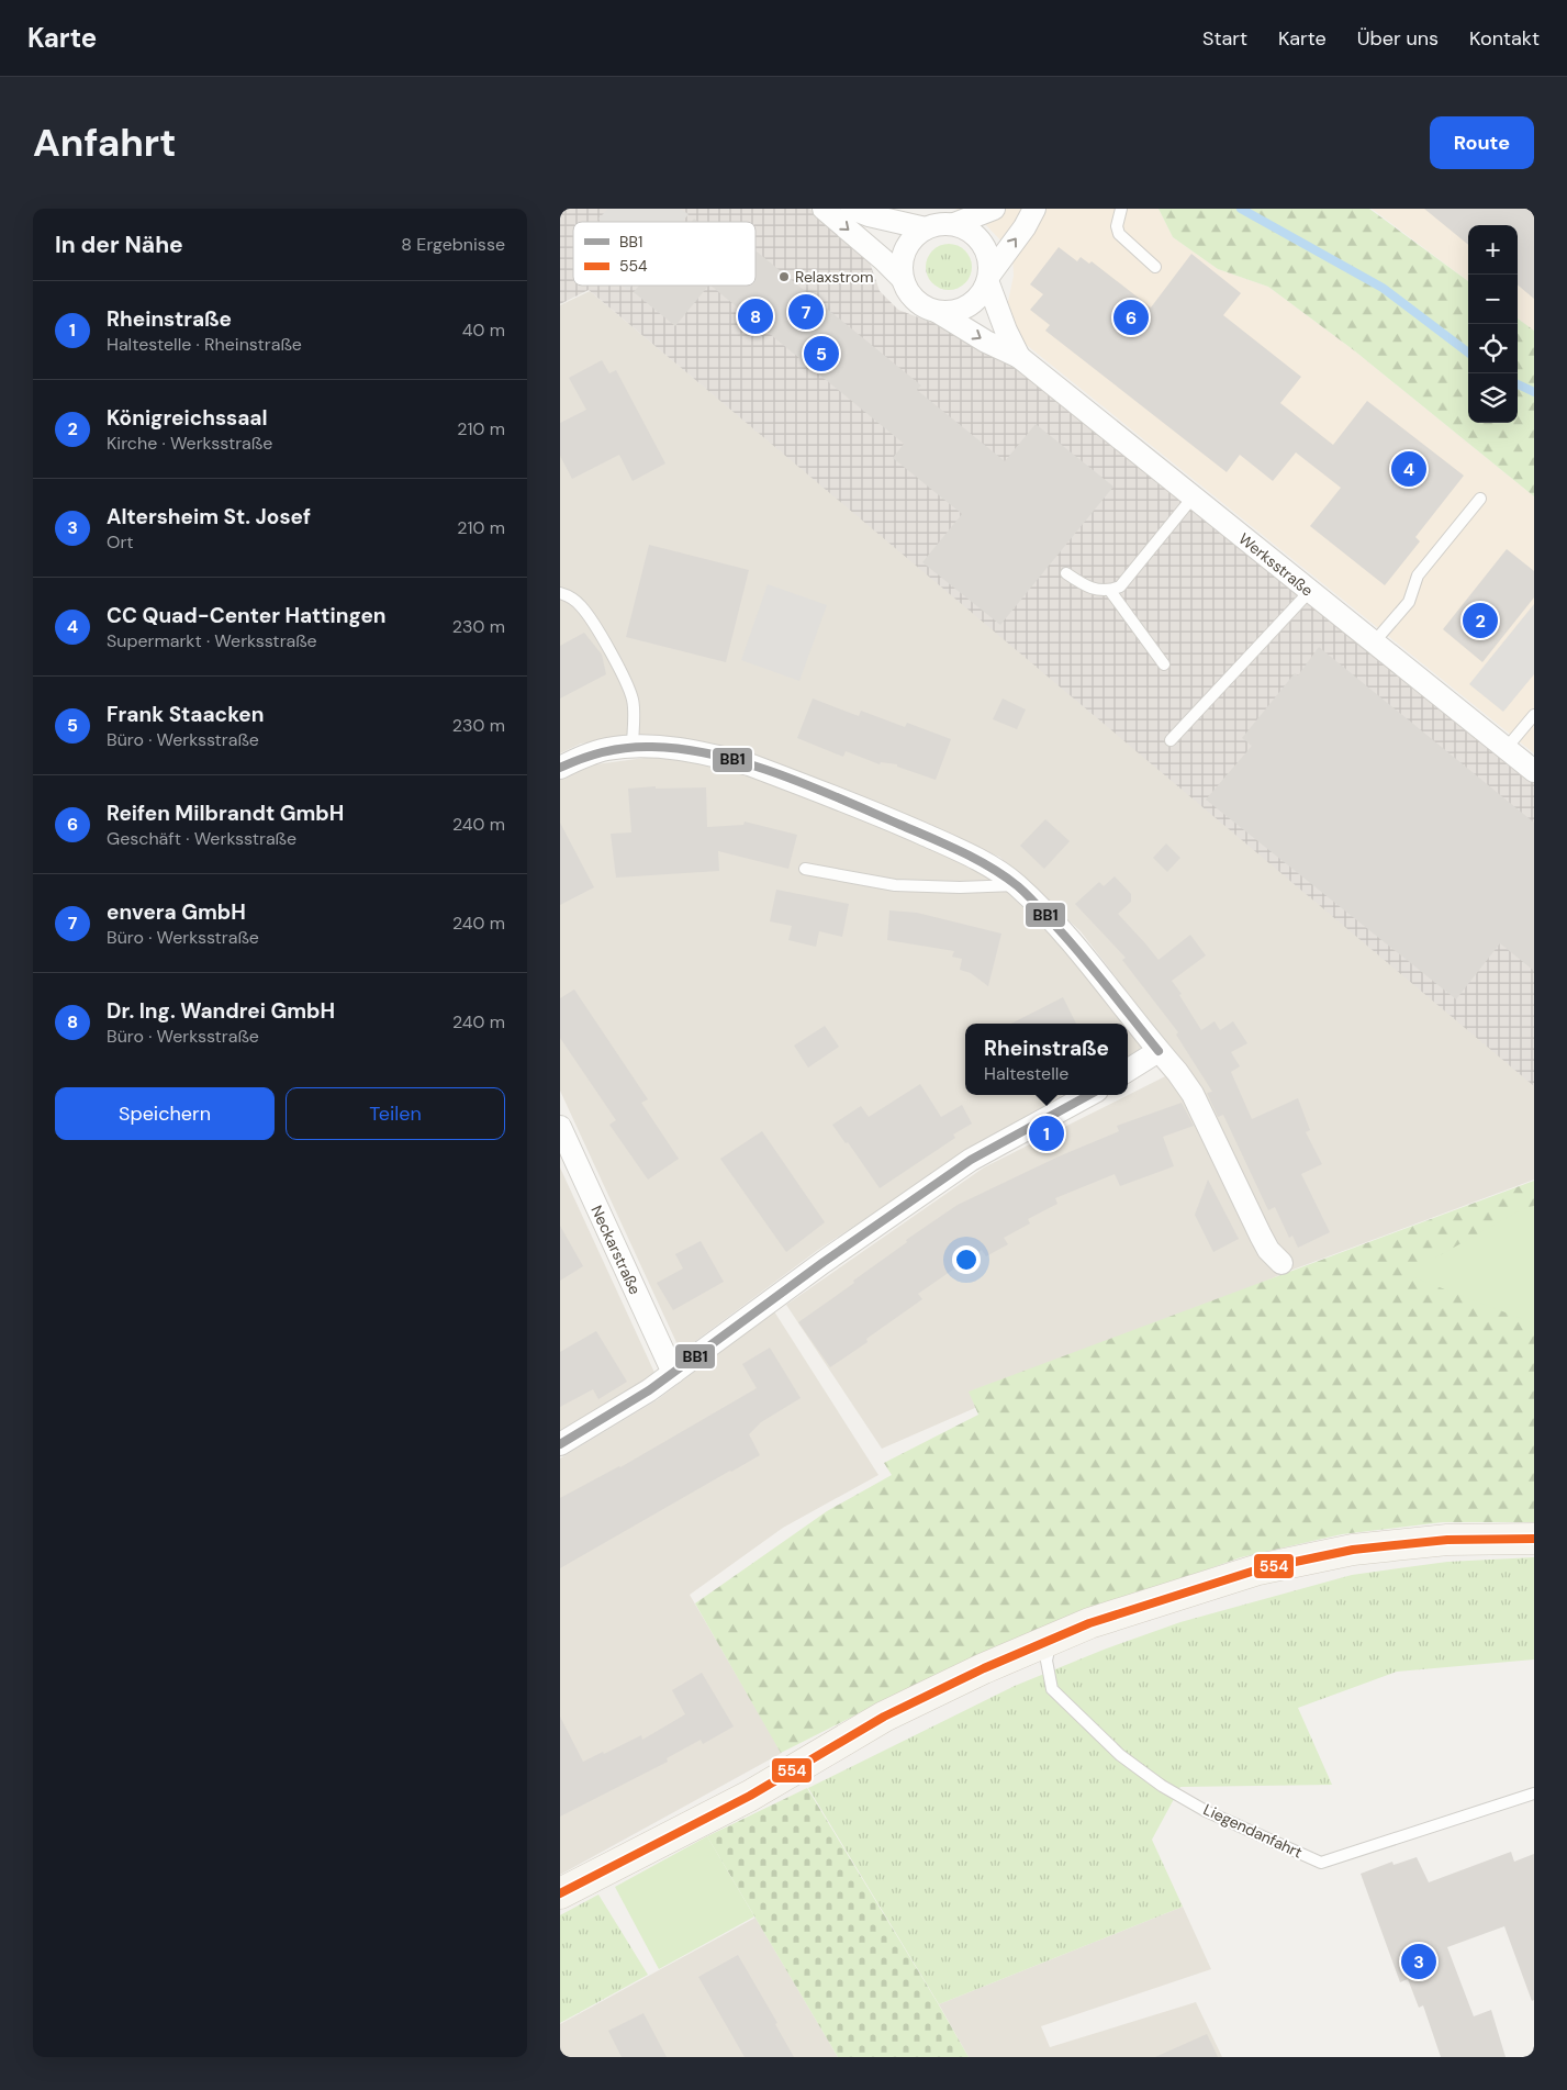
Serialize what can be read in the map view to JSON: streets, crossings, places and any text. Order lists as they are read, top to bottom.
{
  "streets": {
    "street": ["Werksstraße", "Neckarstraße"],
    "lane": ["Liegendanfahrt"]
  },
  "places": ["Relaxstrom"],
  "lines": ["transit line BB1", "transit line 554"],
  "legend": ["BB1", "554"],
  "page": {
    "header": "Karte",
    "nav": [
      "Start",
      "Karte",
      "Über uns",
      "Kontakt"
    ],
    "buttons": [
      "Route",
      ["Speichern", "Teilen"]
    ],
    "title": "Anfahrt",
    "heading": ["In der Nähe", "8 Ergebnisse"],
    "map_buttons": ["+", "−"],
    "list": [
      {
        "mark": "1",
        "name": "Rheinstraße",
        "note": "Haltestelle · Rheinstraße",
        "value": "40 m"
      },
      {
        "mark": "2",
        "name": "Königreichssaal",
        "note": "Kirche · Werksstraße",
        "value": "210 m"
      },
      {
        "mark": "3",
        "name": "Altersheim St. Josef",
        "note": "Ort",
        "value": "210 m"
      },
      {
        "mark": "4",
        "name": "CC Quad-Center Hattingen",
        "note": "Supermarkt · Werksstraße",
        "value": "230 m"
      },
      {
        "mark": "5",
        "name": "Frank Staacken",
        "note": "Büro · Werksstraße",
        "value": "230 m"
      },
      {
        "mark": "6",
        "name": "Reifen Milbrandt GmbH",
        "note": "Geschäft · Werksstraße",
        "value": "240 m"
      },
      {
        "mark": "7",
        "name": "envera GmbH",
        "note": "Büro · Werksstraße",
        "value": "240 m"
      },
      {
        "mark": "8",
        "name": "Dr. Ing. Wandrei GmbH",
        "note": "Büro · Werksstraße",
        "value": "240 m"
      }
    ],
    "pins": [
      "7",
      "8",
      "6",
      "5",
      "4",
      "2",
      "1",
      "3"
    ],
    "popup": ["Rheinstraße", "Haltestelle"]
  }
}
